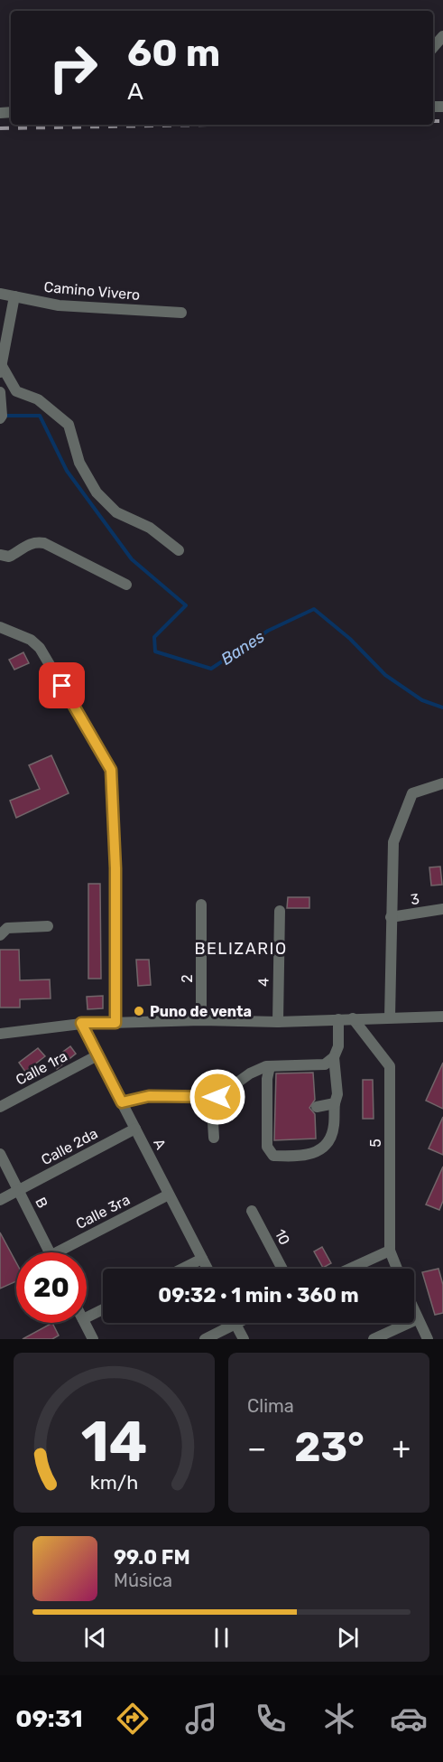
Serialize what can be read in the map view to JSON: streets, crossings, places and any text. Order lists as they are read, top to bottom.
{
  "streets": {
    "street": [
      "Camino Vivero",
      "3",
      "2",
      "4",
      "Calle 1ra",
      "5",
      "A",
      "Calle 2da",
      "B",
      "Calle 3ra",
      "10"
    ]
  },
  "crossings": [
    ["Calle 1ra", "A"],
    ["A", "Calle 2da"],
    ["A", "Calle 3ra"],
    ["Calle 2da", "B"]
  ],
  "districts": ["BELIZARIO"],
  "water": ["Banes"],
  "places": ["Puno de venta"],
  "page": {
    "turn": ["60 m", "A"],
    "limit": "20",
    "trip": "09:32 · 1 min · 360 m",
    "tile": "Clima",
    "heat": ["−", "23°", "+"],
    "song": ["99.0 FM", "Música"],
    "tabs": "09:31",
    "gauge": ["14", "km/h"]
  }
}
